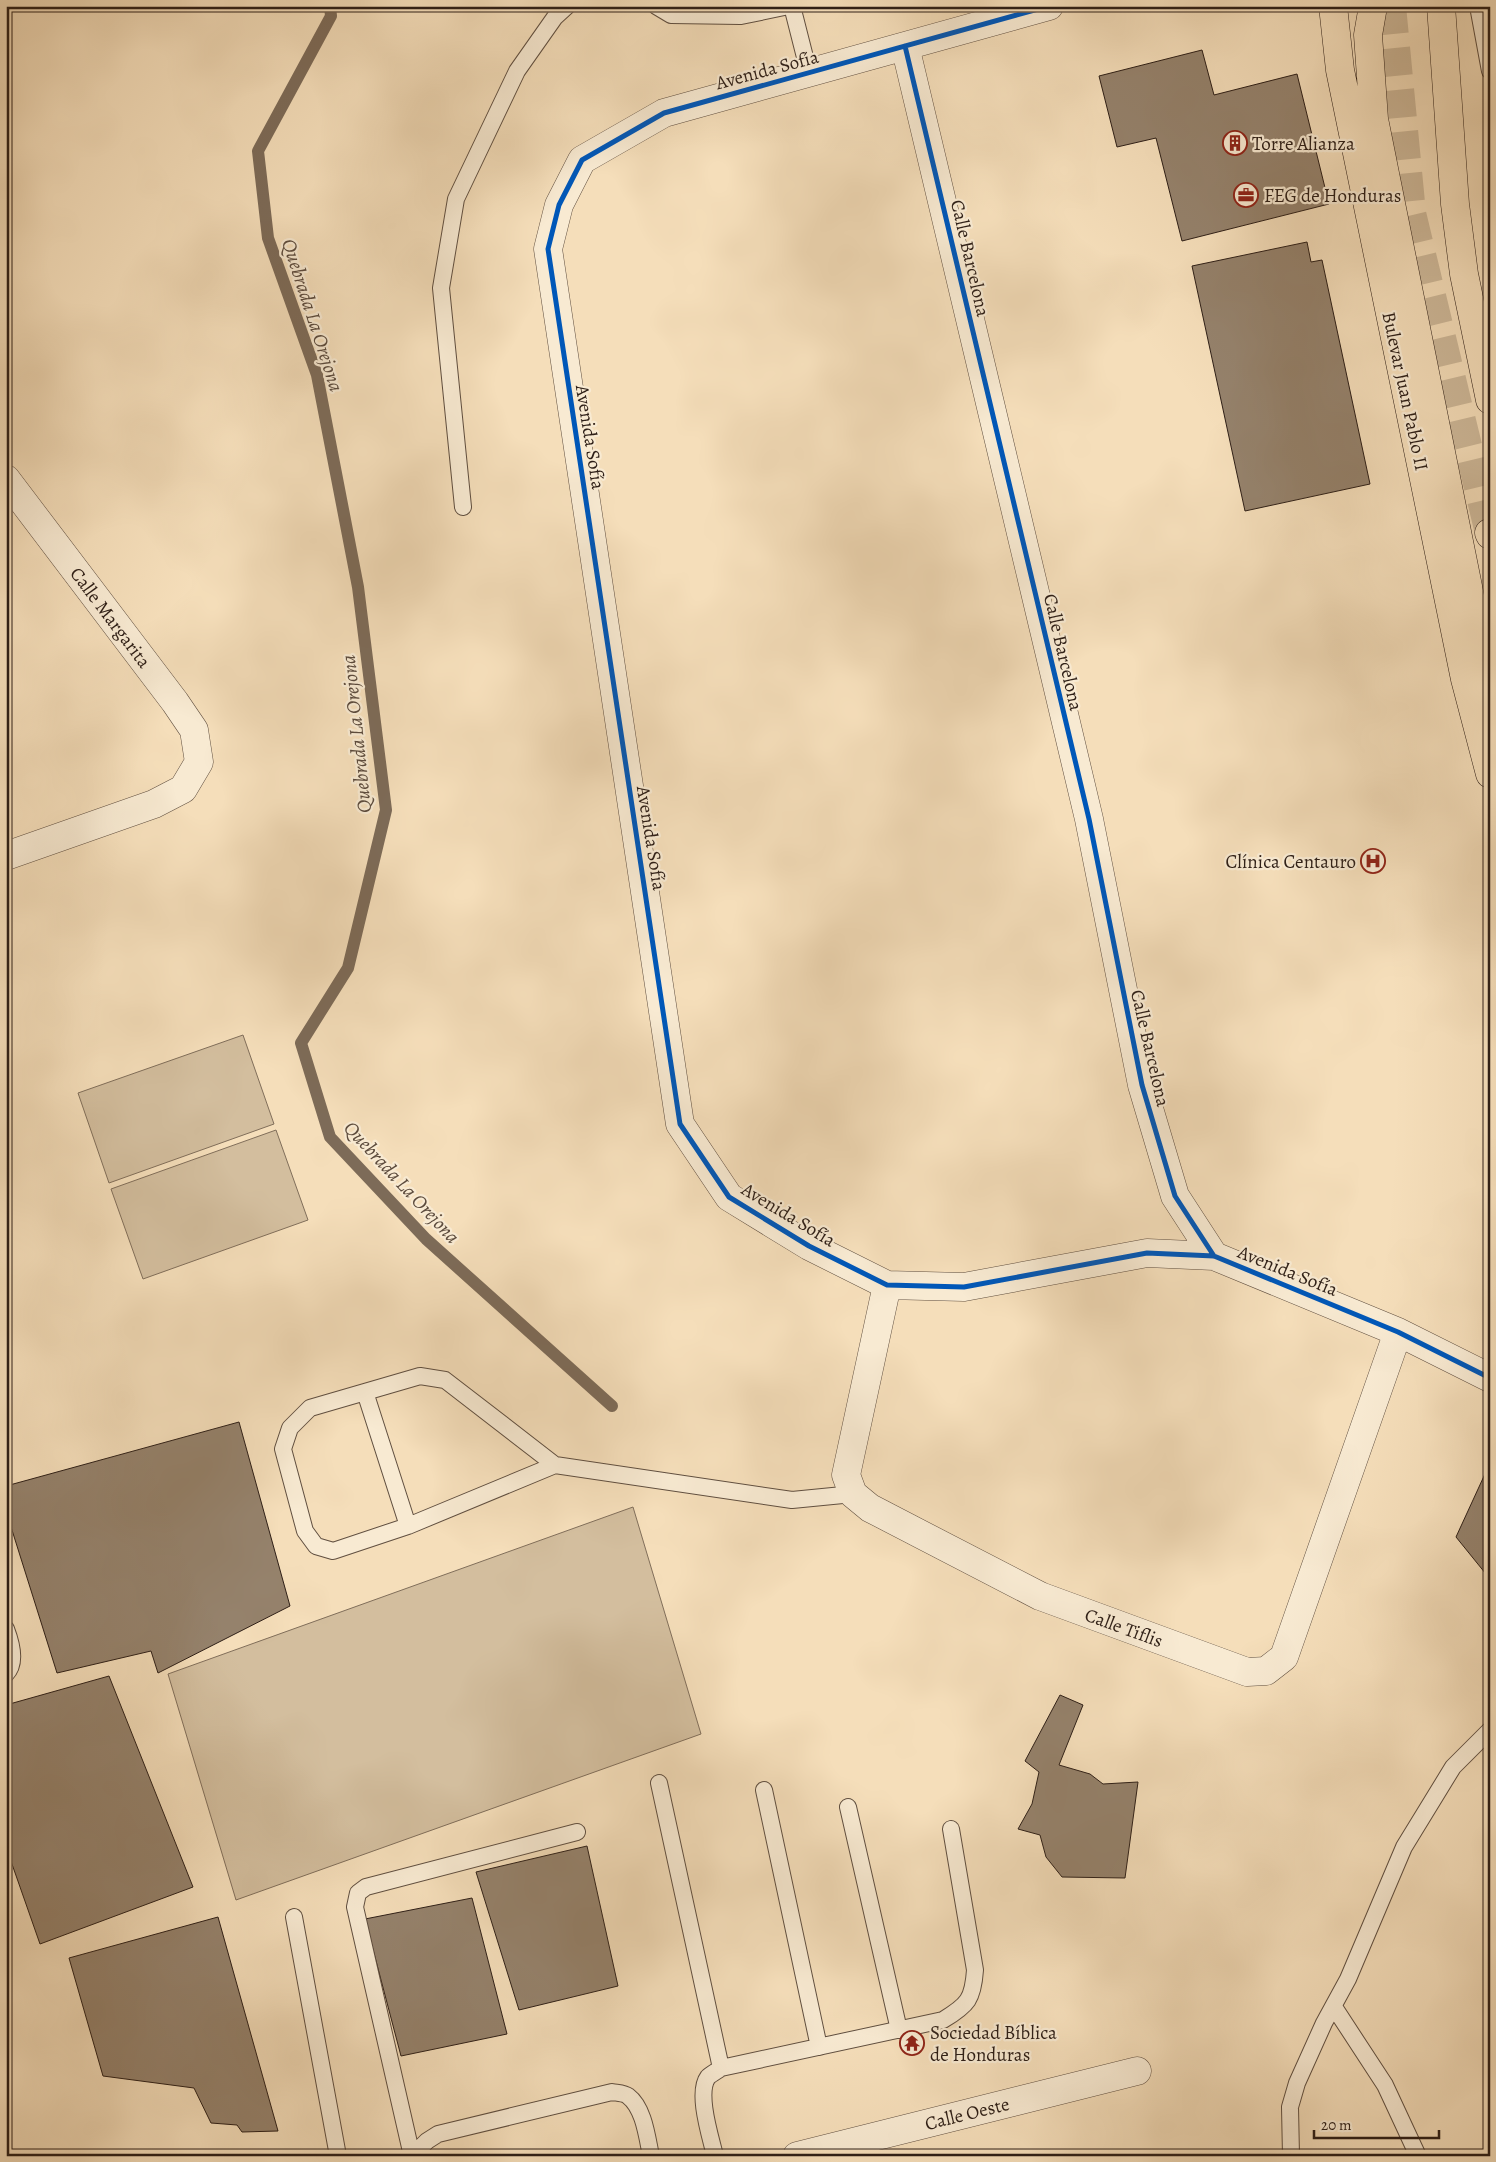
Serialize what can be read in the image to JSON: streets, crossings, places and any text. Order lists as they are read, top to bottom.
{
  "streets": {
    "main road": ["Bulevar Juan Pablo II"],
    "street": [
      "Avenida Sofía",
      "Calle Barcelona",
      "Calle Margarita",
      "Calle Tiflis",
      "Calle Oeste"
    ]
  },
  "crossings": [
    ["Avenida Sofía", "Calle Barcelona"],
    ["Avenida Sofía", "Calle Tiflis"]
  ],
  "water": ["Quebrada La Orejona"],
  "places": {
    "building": ["Torre Alianza"],
    "office": ["FEG de Honduras"],
    "hospital": ["Clínica Centauro"],
    "temple": ["Sociedad Bíblica de Honduras"]
  },
  "scale_bar": "20 m"
}
